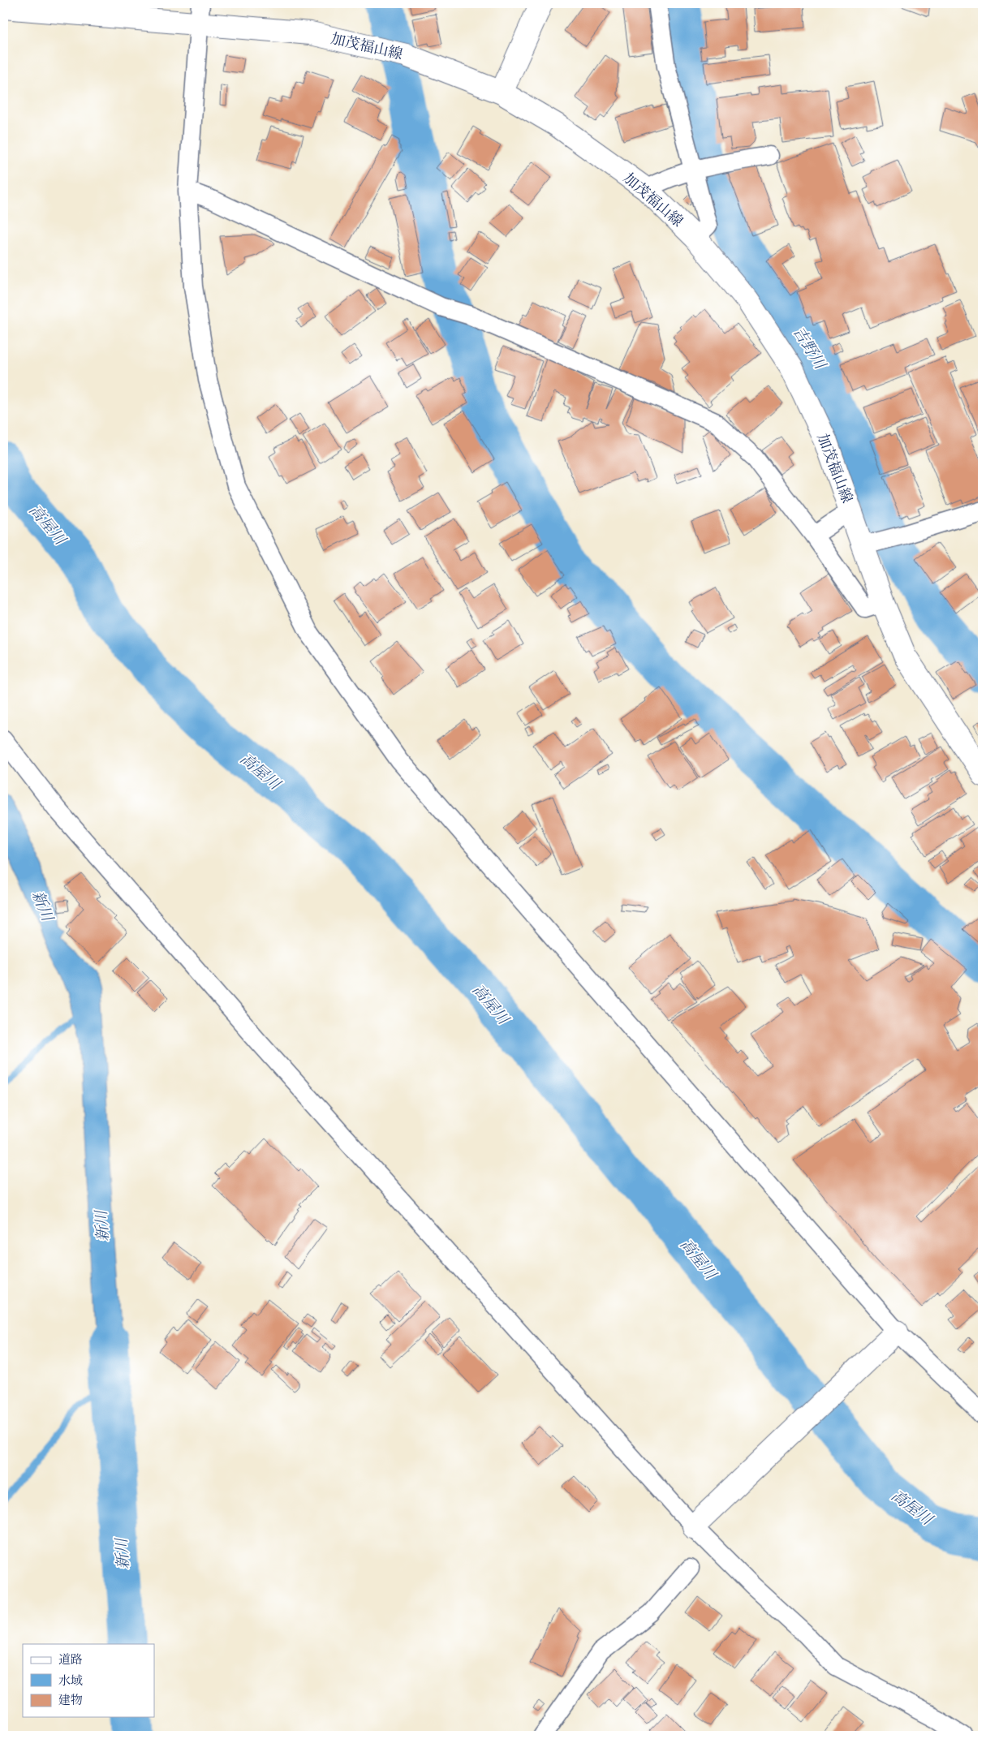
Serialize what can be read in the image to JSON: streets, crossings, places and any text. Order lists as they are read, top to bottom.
{
  "streets": {
    "main road": ["加茂福山線"]
  },
  "water": ["吉野川", "高屋川", "新川"],
  "legend": ["道路", "水域", "建物"]
}
